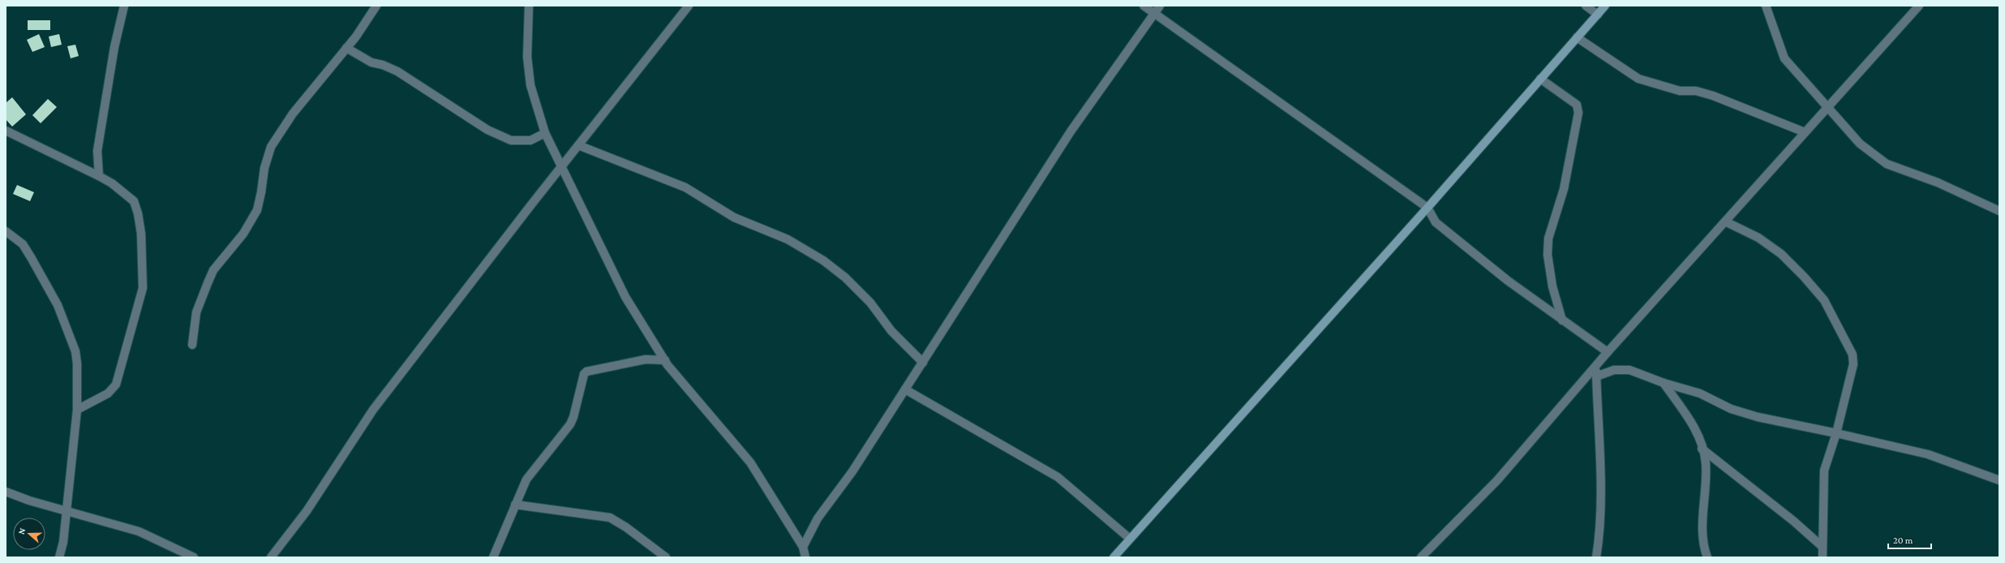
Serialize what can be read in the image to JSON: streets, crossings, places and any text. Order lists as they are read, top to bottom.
{
  "scale_bar": "20 m",
  "north": "left"
}
